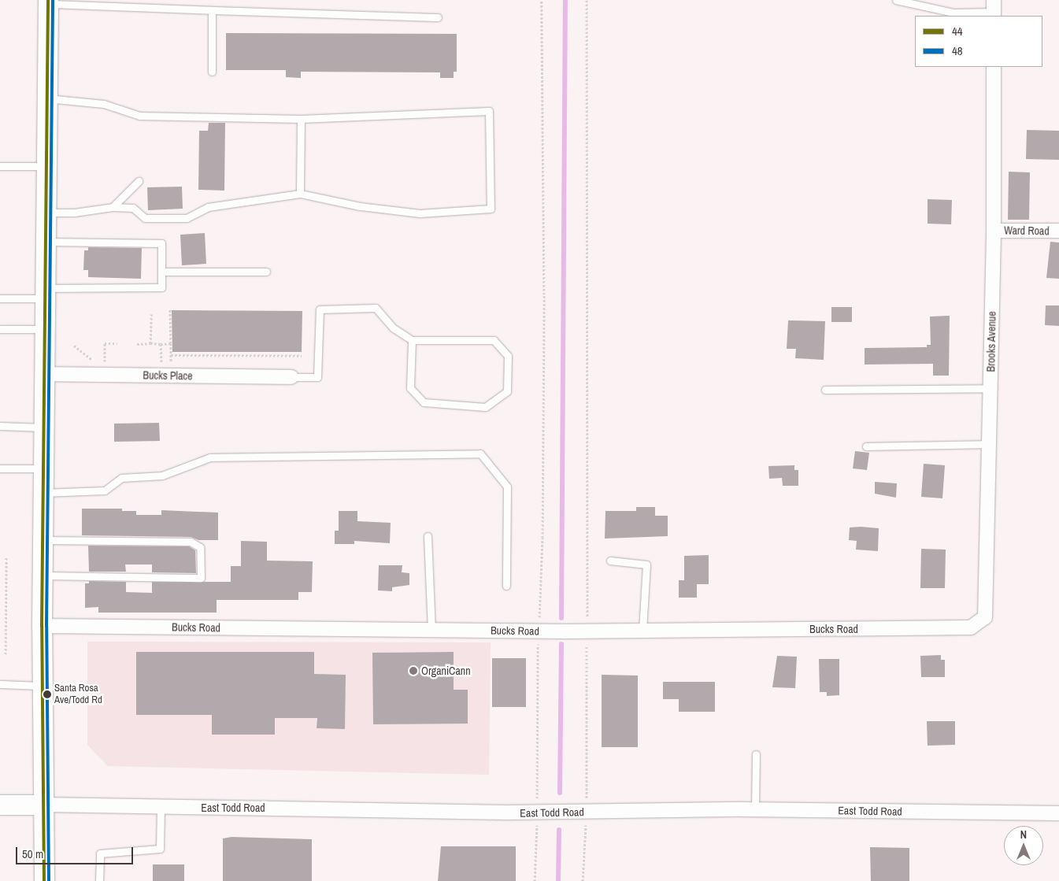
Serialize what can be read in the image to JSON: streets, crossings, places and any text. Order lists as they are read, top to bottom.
{
  "streets": {
    "street": [
      "Ward Road",
      "Brooks Avenue",
      "Bucks Place",
      "Bucks Road",
      "East Todd Road"
    ]
  },
  "crossings": [
    ["Ward Road", "Brooks Avenue"],
    ["Brooks Avenue", "Bucks Road"]
  ],
  "places": ["OrganiCann", "Santa Rosa Ave/Todd Rd"],
  "lines": ["transit line 44", "transit line 48"],
  "legend": ["44", "48"],
  "scale_bar": "50 m",
  "north": "top"
}
